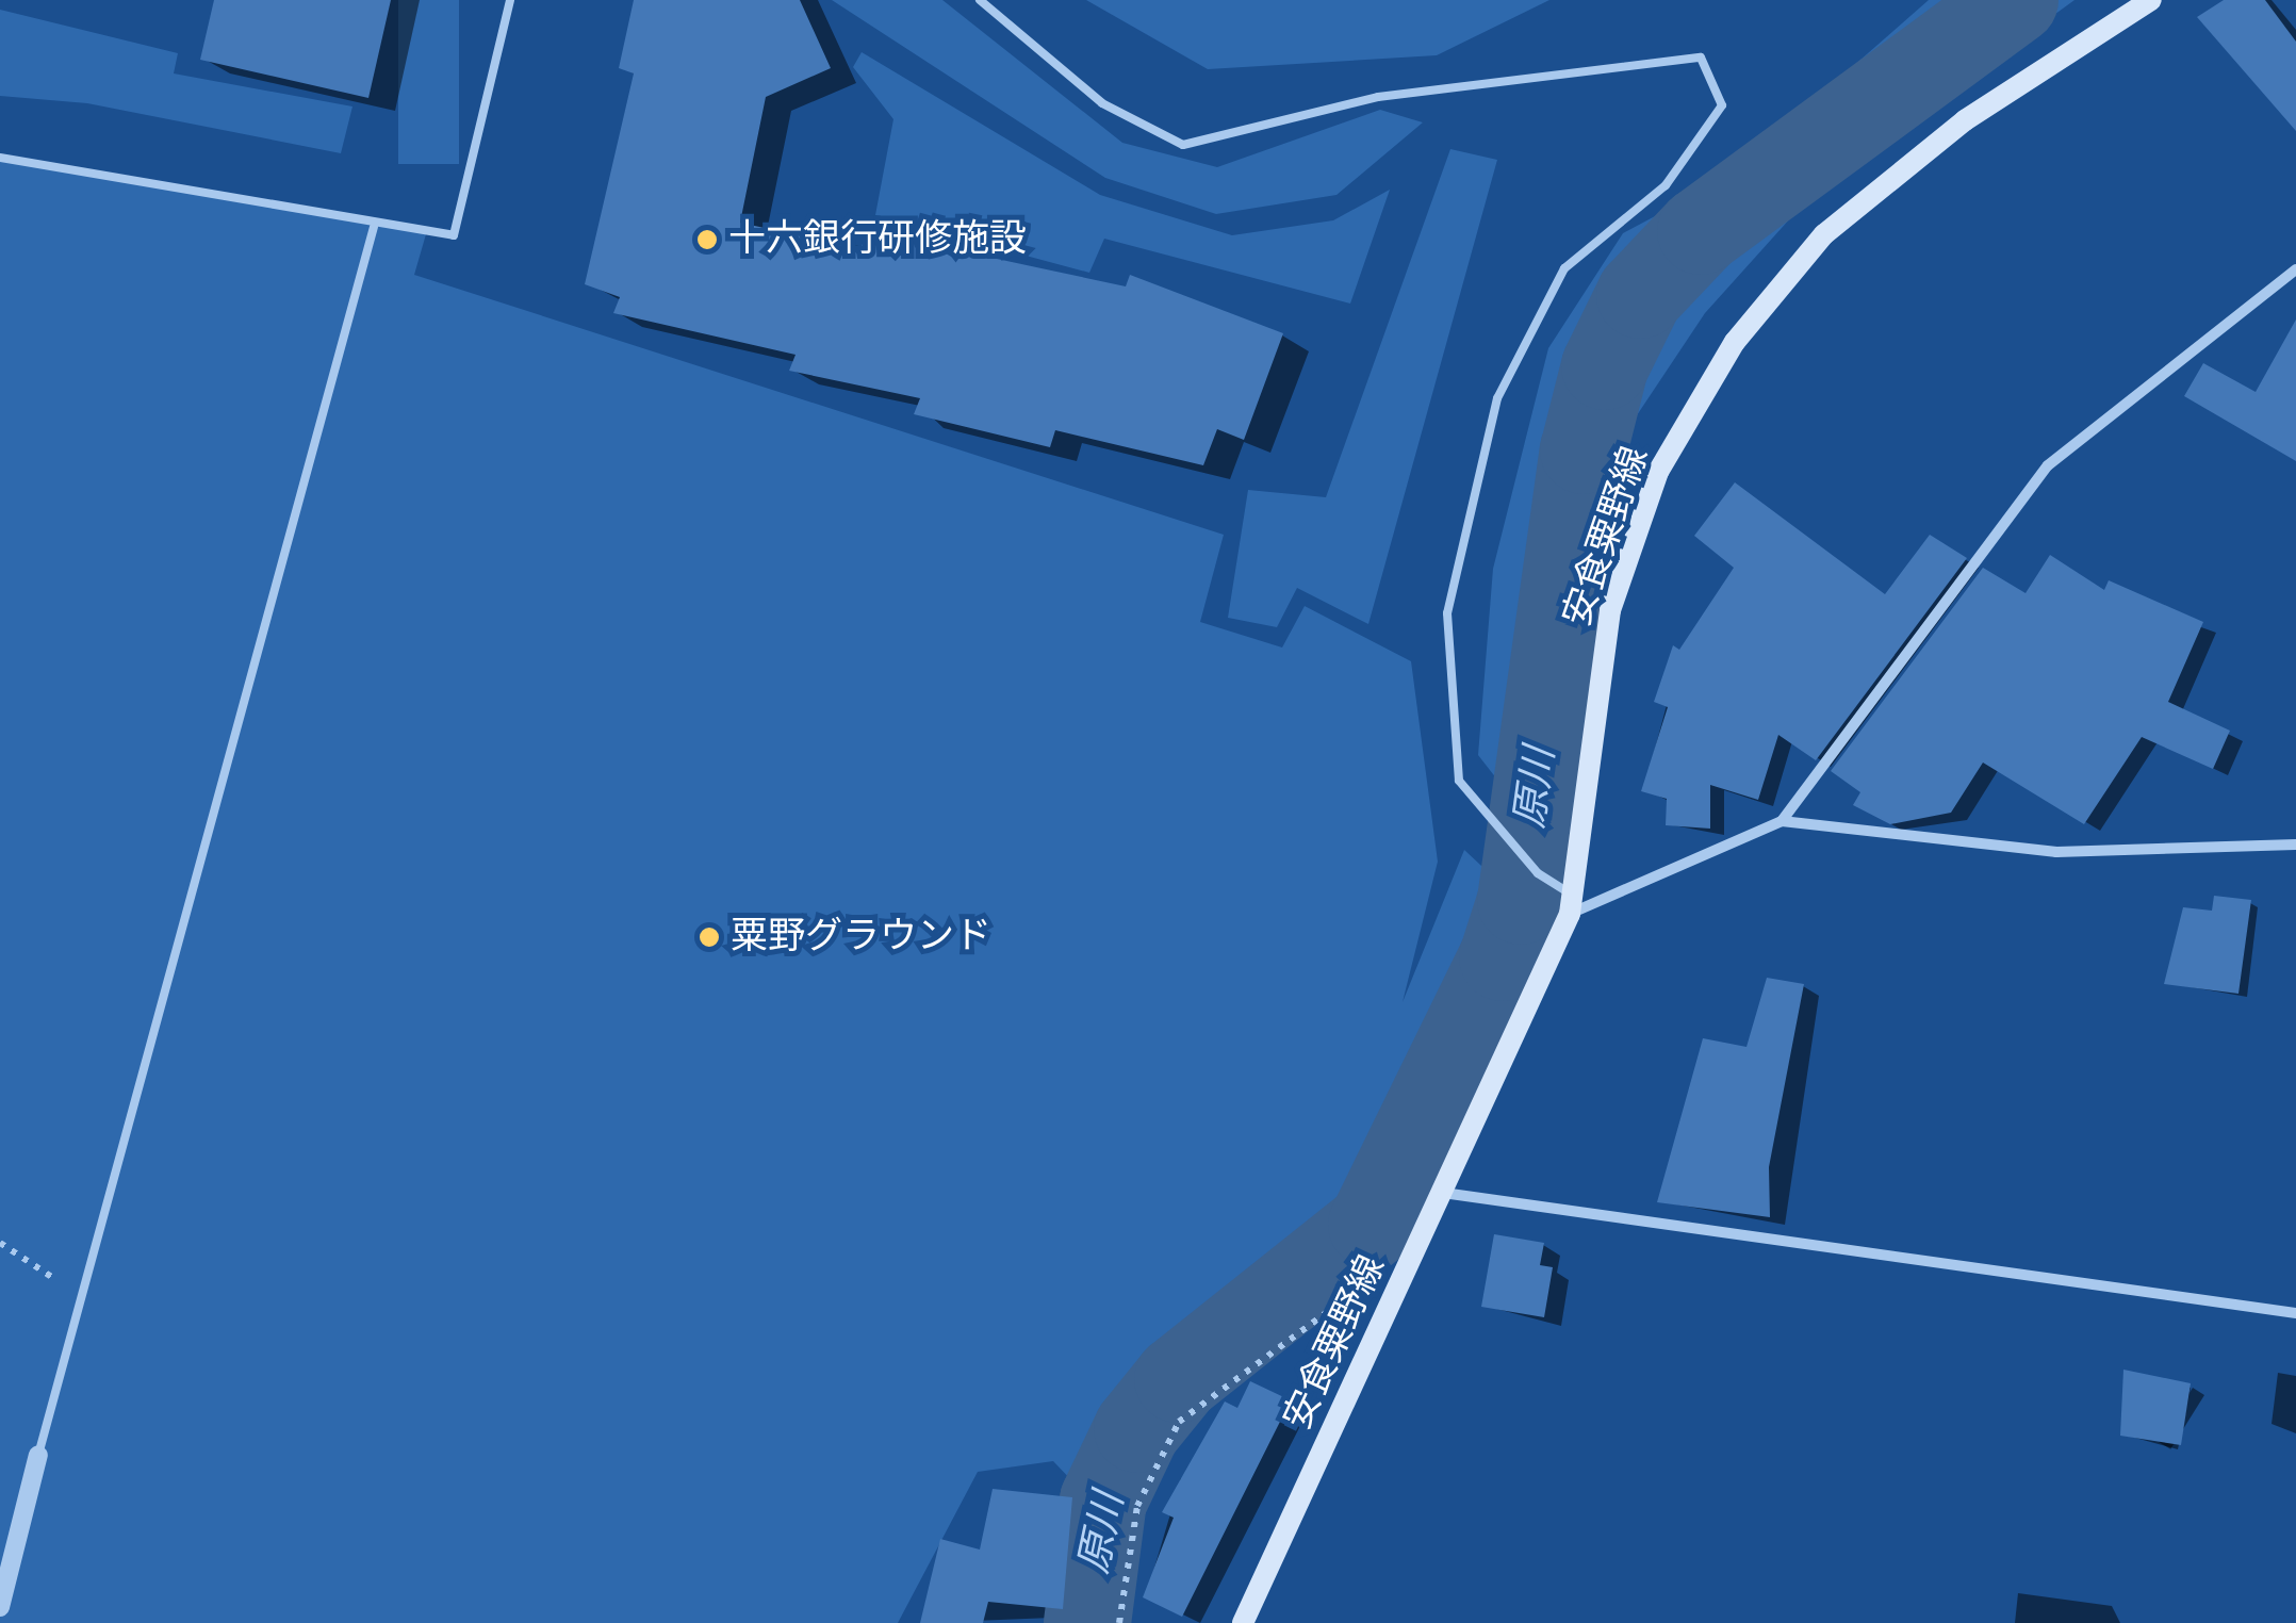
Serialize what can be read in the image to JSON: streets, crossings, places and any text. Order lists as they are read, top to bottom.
{
  "streets": {
    "main road": ["安食粟野線"]
  },
  "water": ["原川"],
  "places": ["十六銀行研修施設", "粟野グラウンド"]
}
